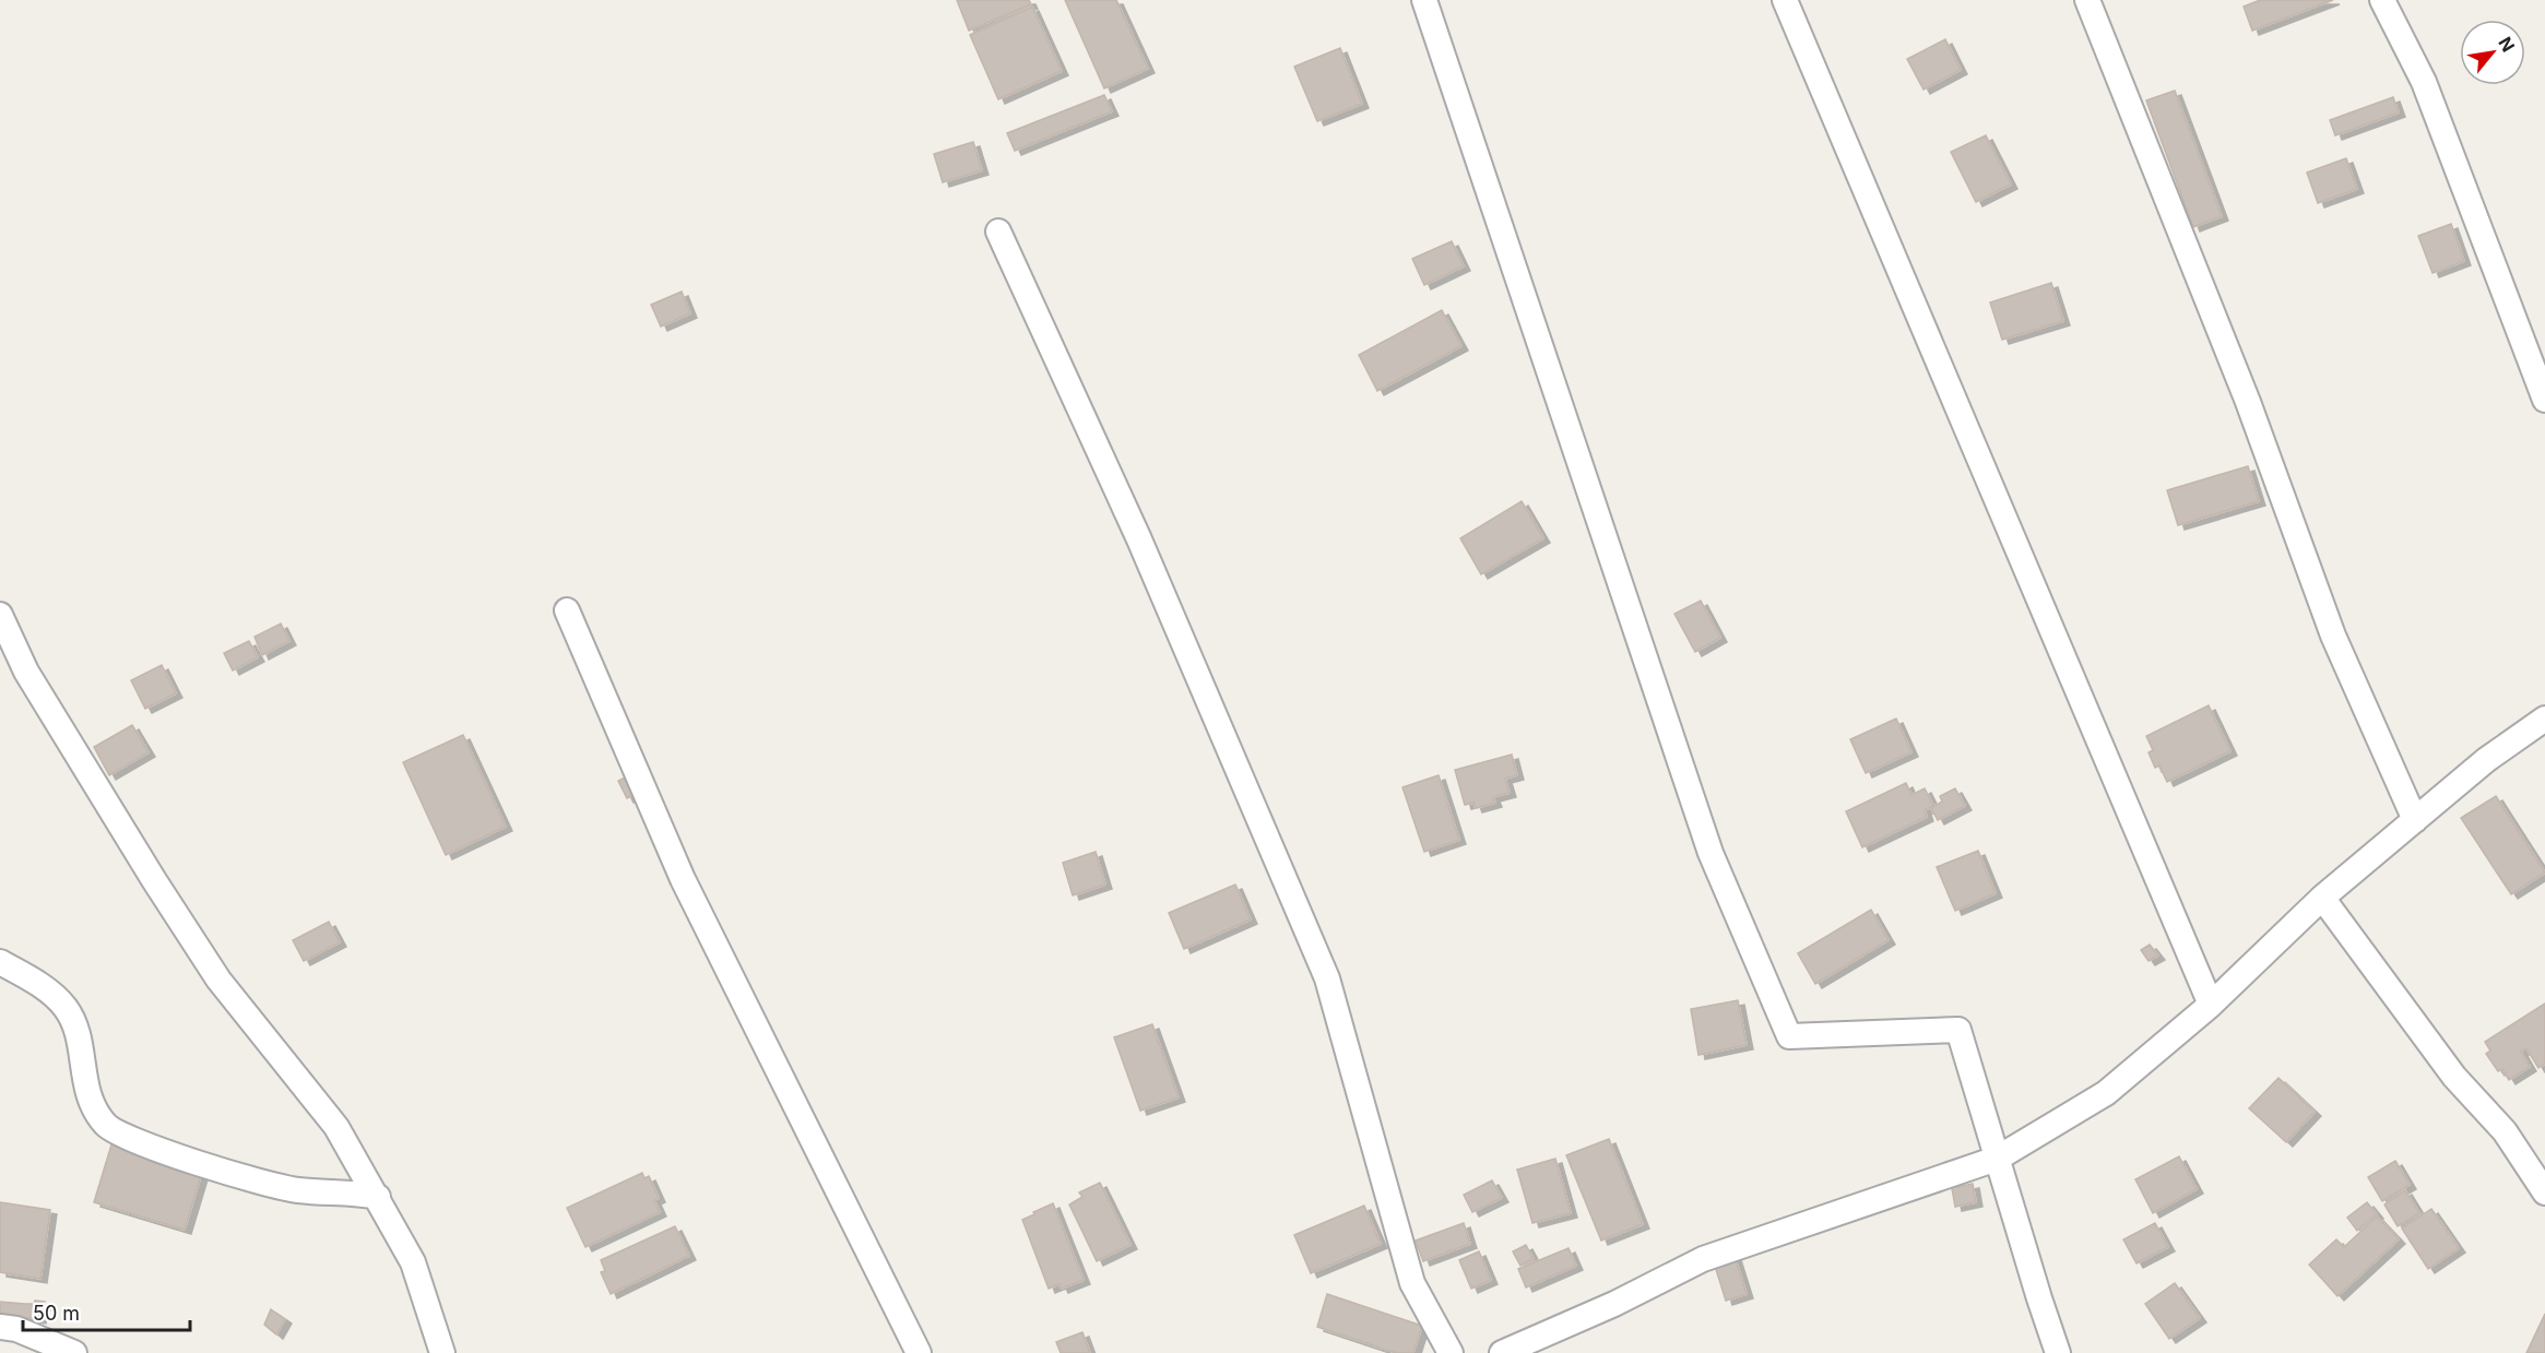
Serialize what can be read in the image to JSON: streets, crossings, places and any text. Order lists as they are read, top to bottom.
{
  "scale_bar": "50 m",
  "north": "top right"
}
